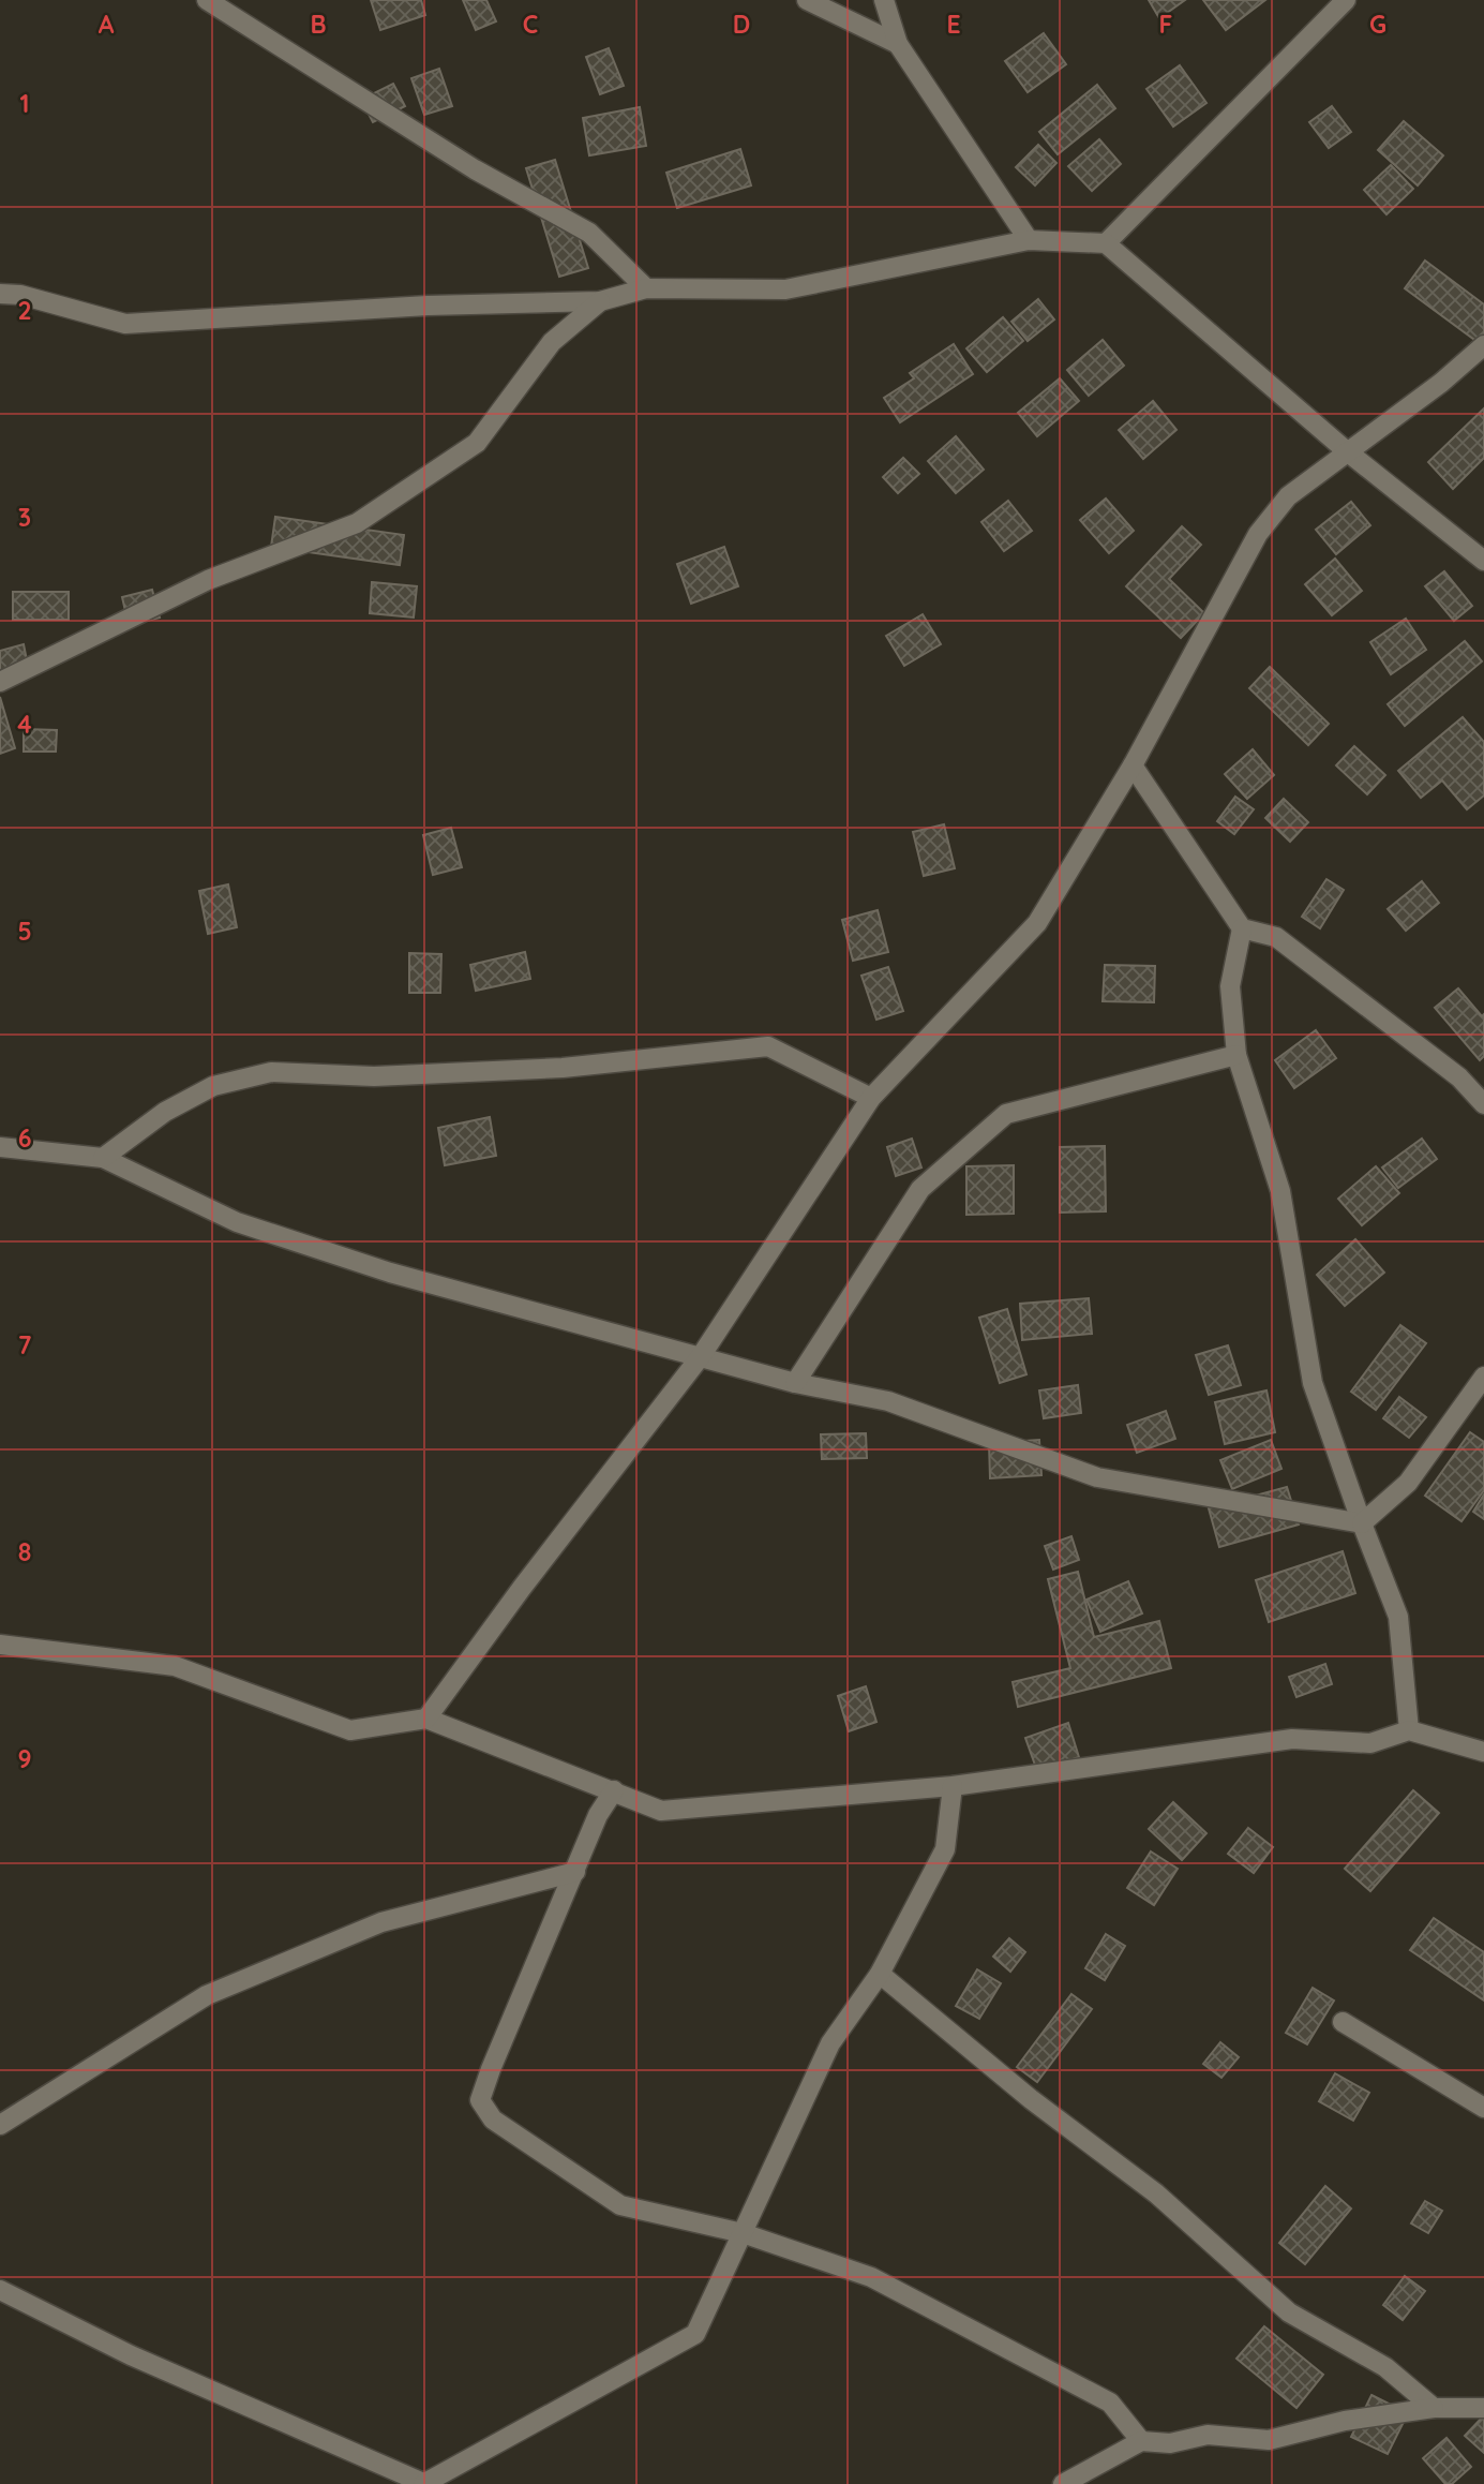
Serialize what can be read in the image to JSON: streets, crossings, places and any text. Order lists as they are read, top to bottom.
{
  "grid": {
    "columns": [
      "A",
      "B",
      "C",
      "D",
      "E",
      "F",
      "G"
    ],
    "rows": [
      "1",
      "2",
      "3",
      "4",
      "5",
      "6",
      "7",
      "8",
      "9"
    ]
  }
}
